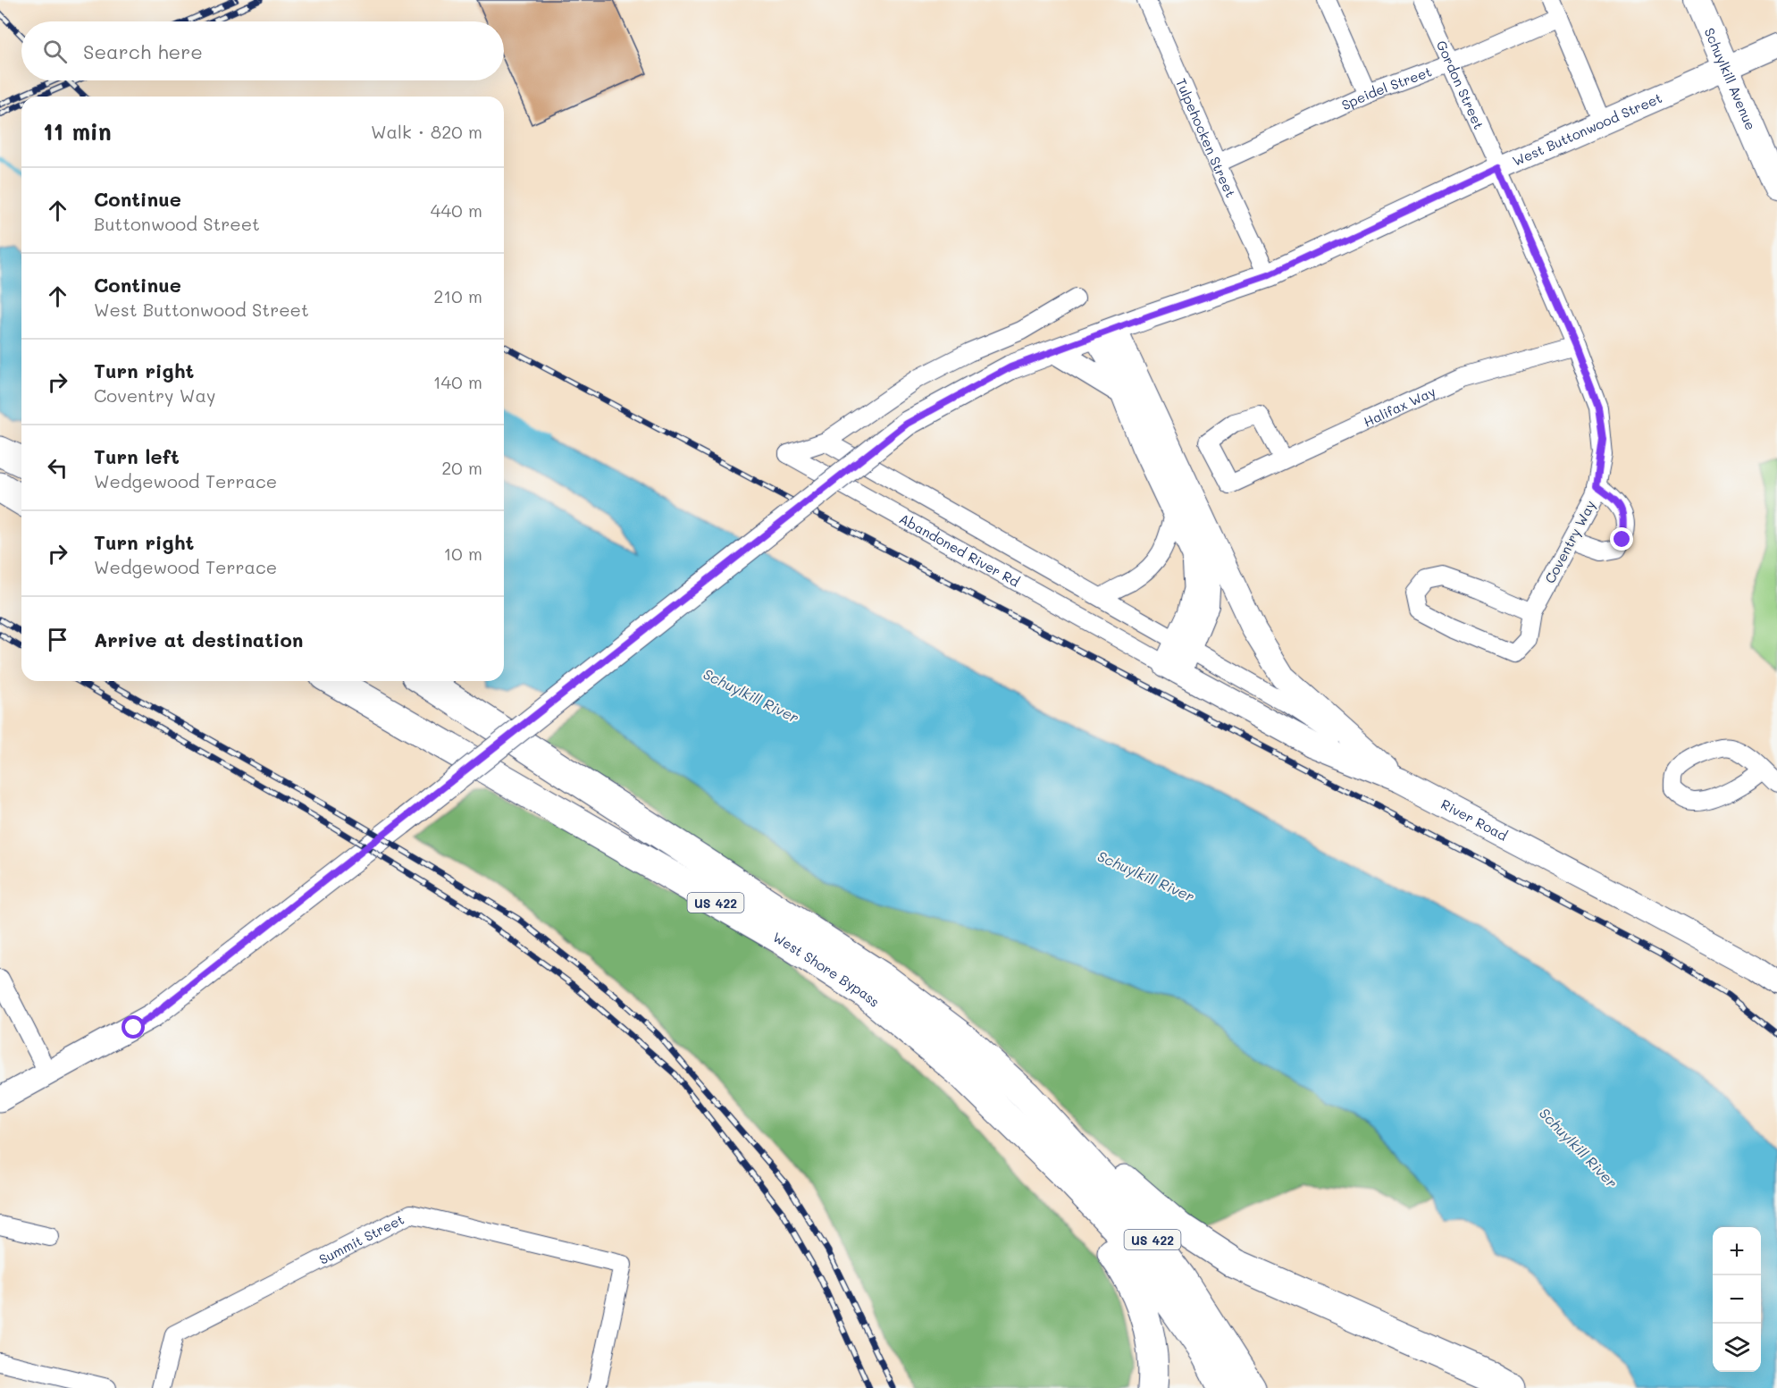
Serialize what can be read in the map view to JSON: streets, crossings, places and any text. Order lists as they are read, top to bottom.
{
  "streets": {
    "highway": ["US 422", "West Shore Bypass"],
    "main road": ["Schuylkill Avenue"],
    "street": [
      "Gordon Street",
      "Speidel Street",
      "West Buttonwood Street",
      "Tulpehocken Street",
      "Halifax Way",
      "Coventry Way",
      "Abandoned River Rd",
      "River Road",
      "Summit Street"
    ]
  },
  "crossings": [
    ["Schuylkill Avenue", "West Buttonwood Street"],
    ["Gordon Street", "Speidel Street"],
    ["Gordon Street", "West Buttonwood Street"],
    ["Gordon Street", "Coventry Way"],
    ["Speidel Street", "Tulpehocken Street"],
    ["West Buttonwood Street", "Tulpehocken Street"],
    ["West Buttonwood Street", "Coventry Way"],
    ["Halifax Way", "Coventry Way"],
    ["Abandoned River Rd", "River Road"]
  ],
  "water": ["Schuylkill River"],
  "page": {
    "search": "Search here",
    "heading": ["11 min", "Walk · 820 m"],
    "list": [
      ["Continue", "Buttonwood Street", "440 m"],
      ["Continue", "West Buttonwood Street", "210 m"],
      ["Turn right", "Coventry Way", "140 m"],
      ["Turn left", "Wedgewood Terrace", "20 m"],
      ["Turn right", "Wedgewood Terrace", "10 m"],
      "Arrive at destination"
    ],
    "map_buttons": ["+", "−"]
  }
}
